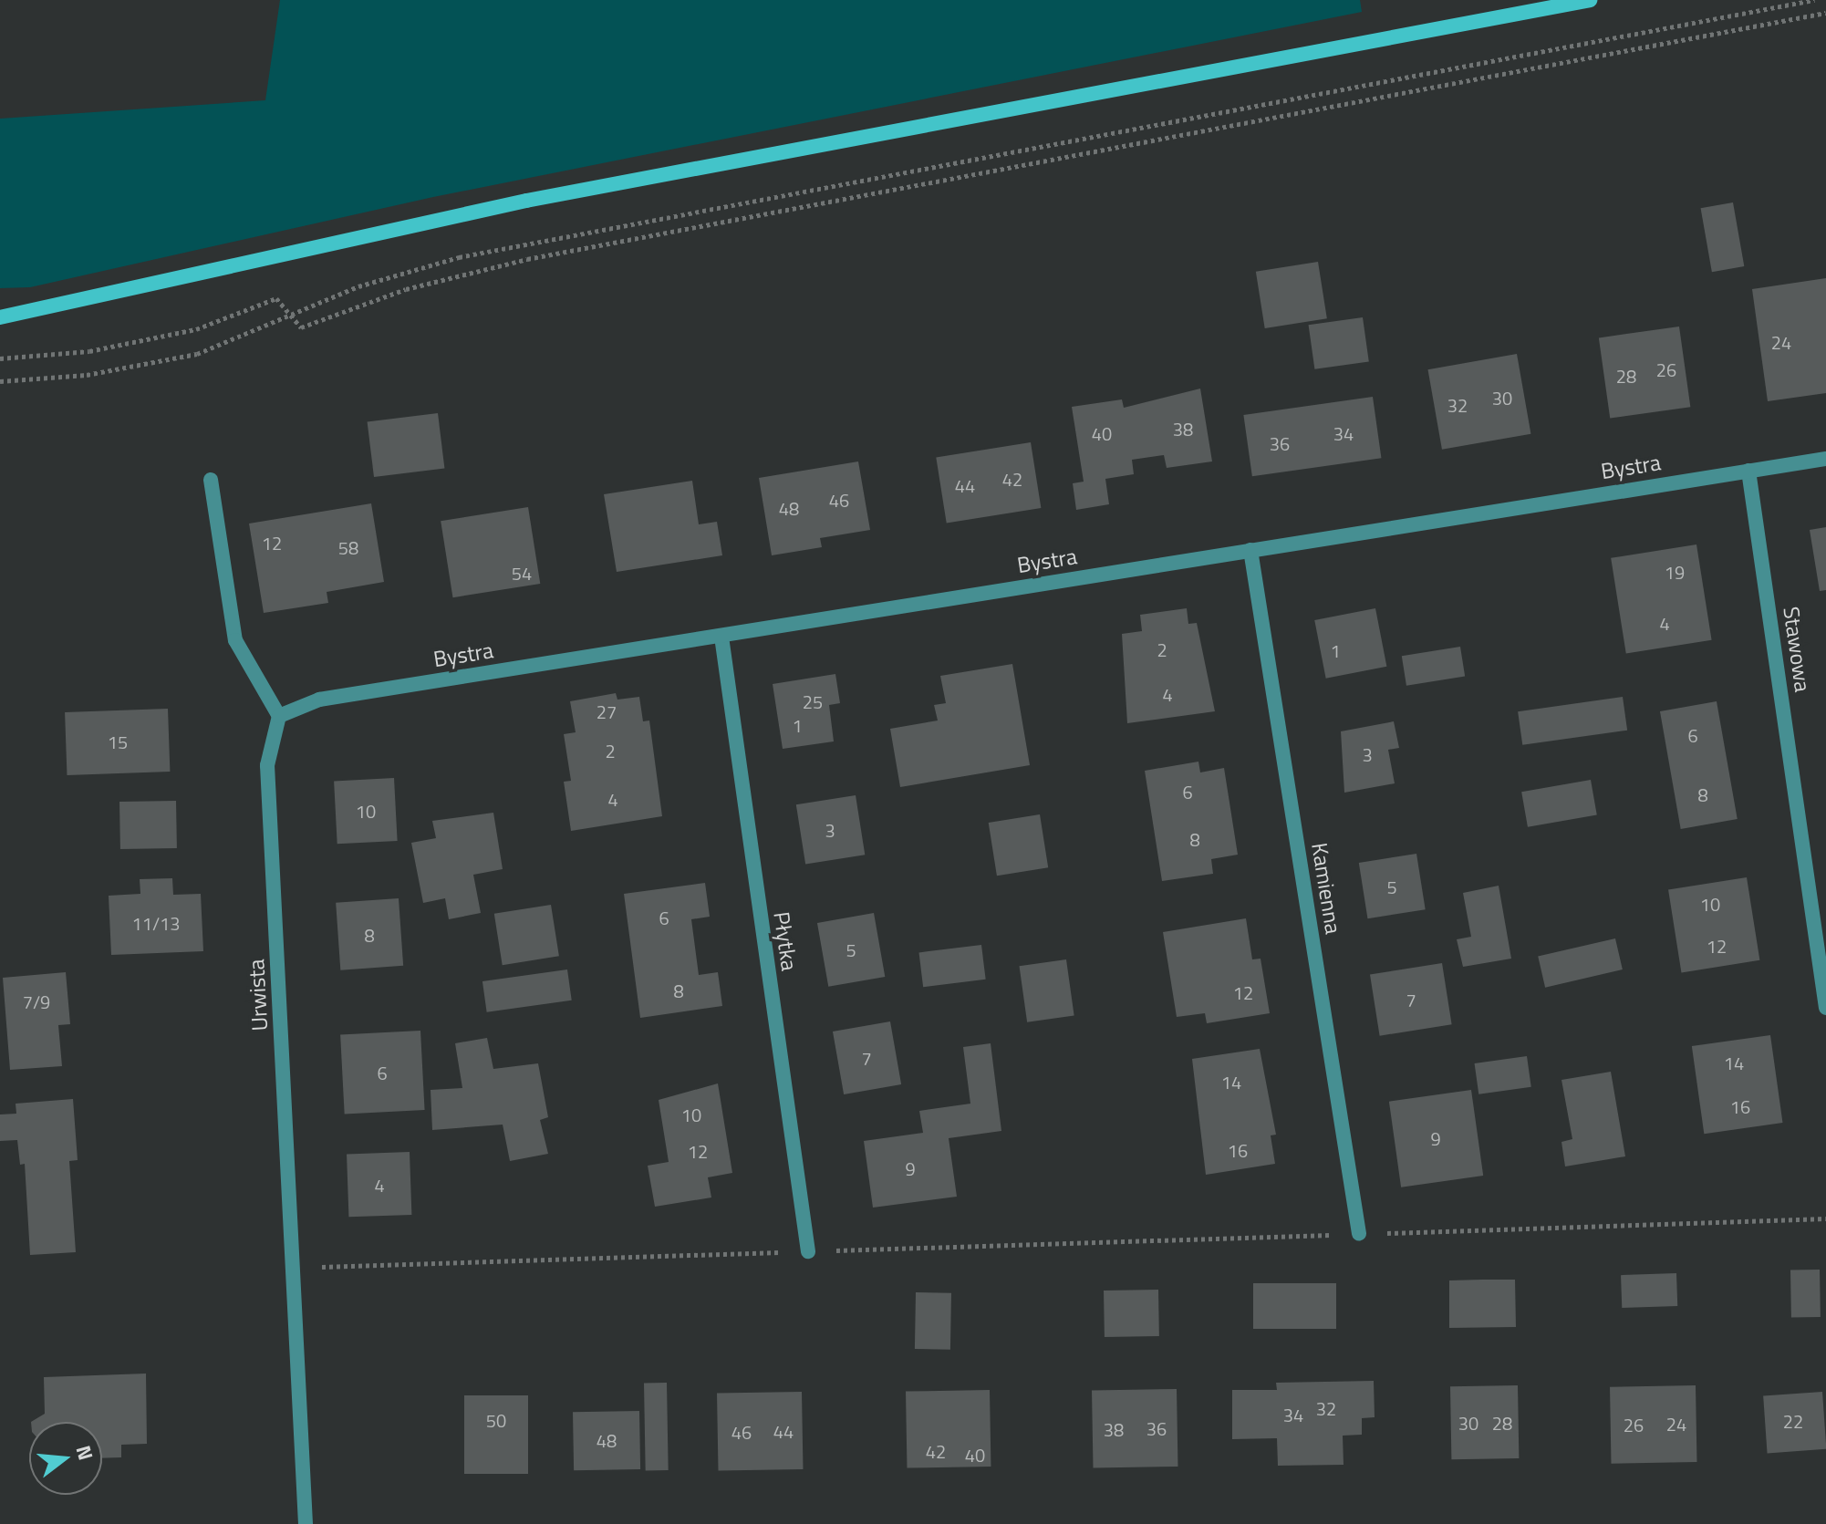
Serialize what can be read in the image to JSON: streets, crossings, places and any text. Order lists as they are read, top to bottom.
{
  "streets": {
    "street": [
      "Bystra",
      "Stawowa",
      "Kamienna",
      "Płytka",
      "Urwista"
    ]
  },
  "crossings": [
    ["Bystra", "Stawowa"],
    ["Bystra", "Kamienna"],
    ["Bystra", "Płytka"],
    ["Bystra", "Urwista"]
  ],
  "house_numbers": [
    "24",
    "26",
    "28",
    "30",
    "32",
    "38",
    "40",
    "34",
    "36",
    "42",
    "44",
    "46",
    "48",
    "12",
    "58",
    "19",
    "54",
    "4",
    "2",
    "1",
    "4",
    "25",
    "27",
    "1",
    "6",
    "15",
    "2",
    "3",
    "6",
    "8",
    "4",
    "10",
    "3",
    "8",
    "5",
    "10",
    "6",
    "11/13",
    "8",
    "12",
    "5",
    "8",
    "12",
    "7",
    "7/9",
    "7",
    "14",
    "6",
    "14",
    "16",
    "10",
    "9",
    "16",
    "12",
    "9",
    "4",
    "32",
    "34",
    "50",
    "22",
    "30",
    "28",
    "24",
    "26",
    "36",
    "38",
    "44",
    "46",
    "48",
    "42",
    "40"
  ],
  "north": "right"
}
